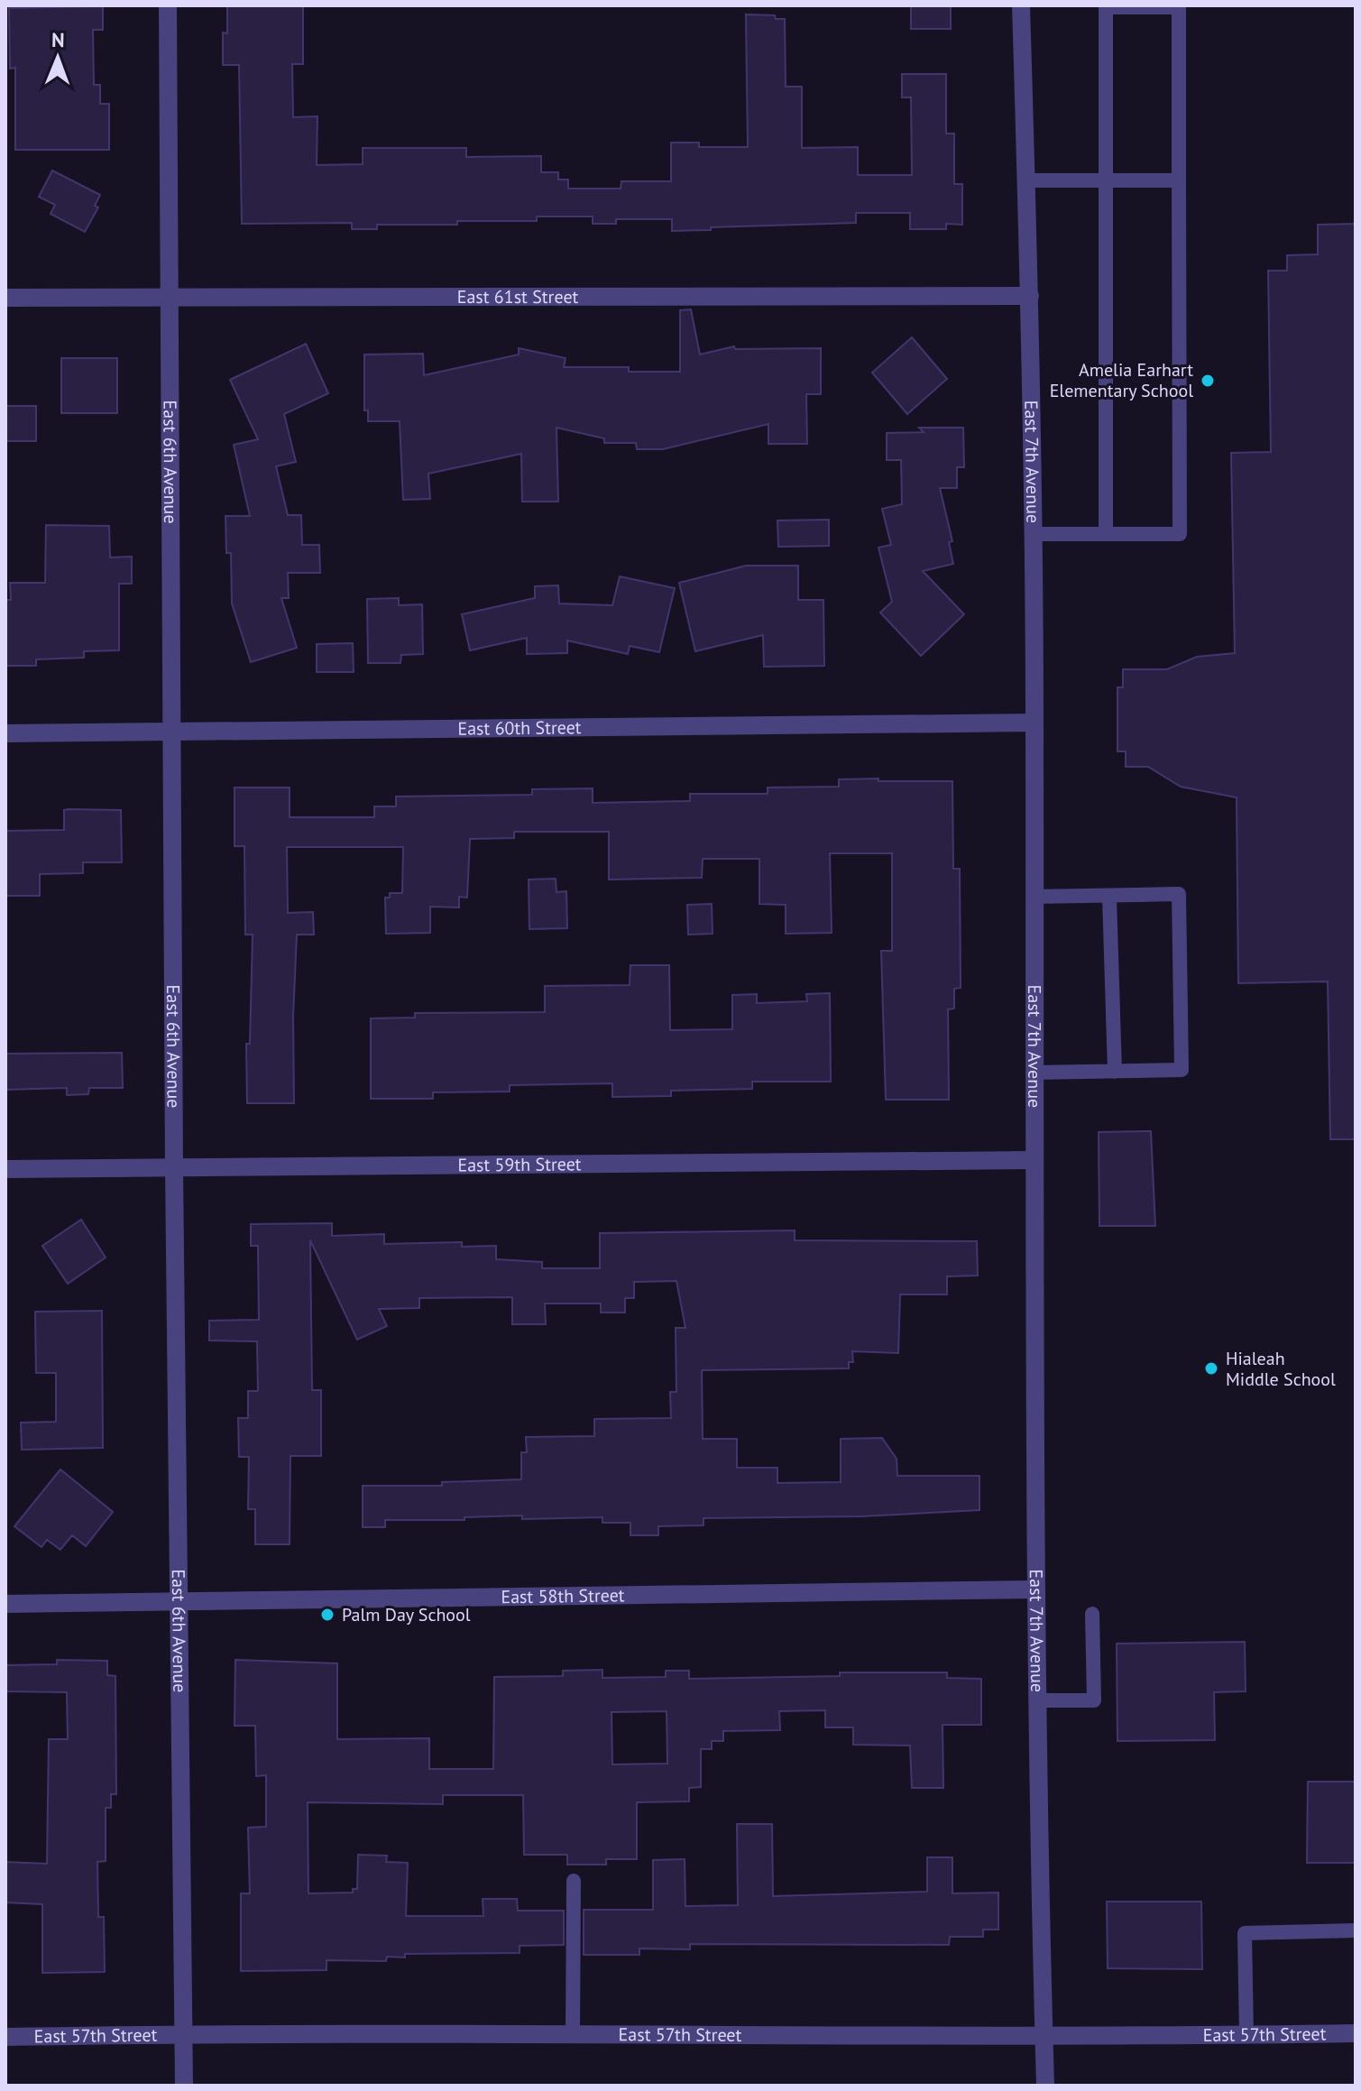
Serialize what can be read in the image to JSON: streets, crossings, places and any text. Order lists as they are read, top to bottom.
{
  "streets": {
    "street": [
      "East 61st Street",
      "East 6th Avenue",
      "East 7th Avenue",
      "East 60th Street",
      "East 59th Street",
      "East 58th Street",
      "East 57th Street"
    ]
  },
  "crossings": [
    ["East 61st Street", "East 6th Avenue"],
    ["East 61st Street", "East 7th Avenue"],
    ["East 6th Avenue", "East 60th Street"],
    ["East 6th Avenue", "East 59th Street"],
    ["East 6th Avenue", "East 58th Street"],
    ["East 6th Avenue", "East 57th Street"],
    ["East 7th Avenue", "East 60th Street"],
    ["East 7th Avenue", "East 59th Street"],
    ["East 7th Avenue", "East 58th Street"],
    ["East 7th Avenue", "East 57th Street"]
  ],
  "places": ["Amelia Earhart Elementary School", "Hialeah Middle School", "Palm Day School"],
  "north": "top"
}
